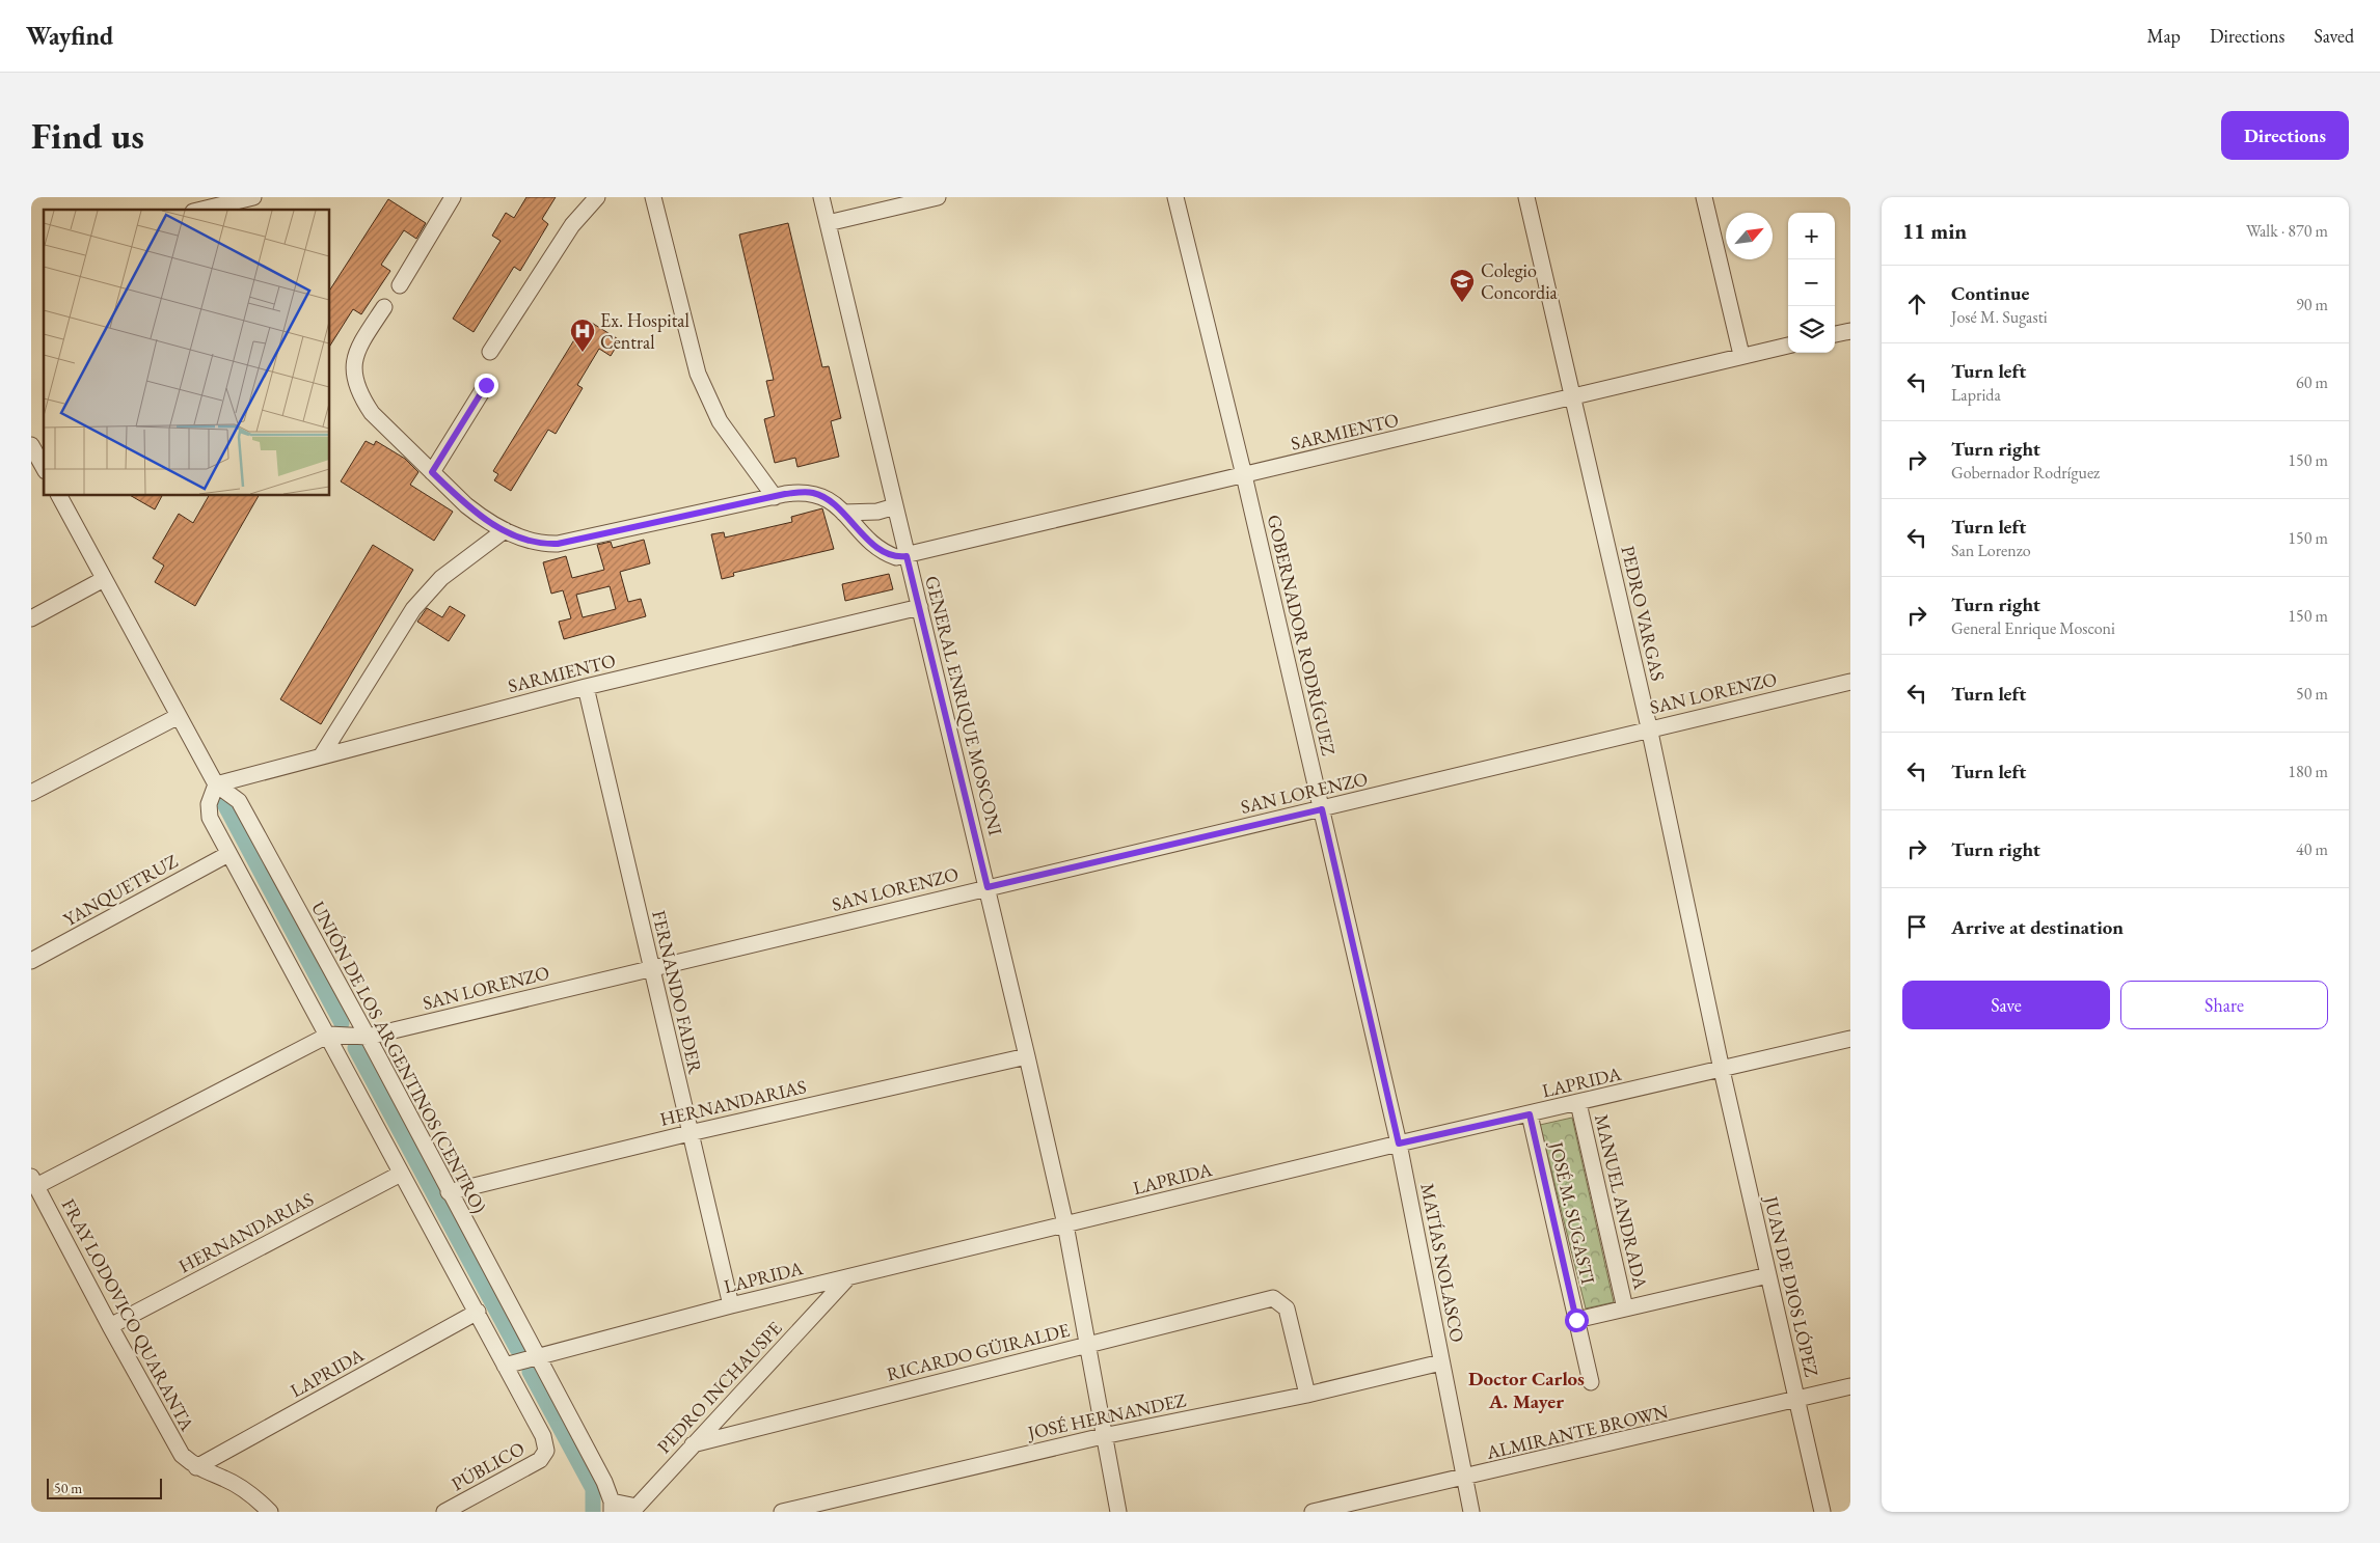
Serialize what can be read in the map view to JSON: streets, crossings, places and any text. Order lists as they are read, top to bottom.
{
  "streets": {
    "street": [
      "SARMIENTO",
      "PEDRO VARGAS",
      "GOBERNADOR RODRÍGUEZ",
      "SAN LORENZO",
      "GENERAL ENRIQUE MOSCONI",
      "YANQUETRUZ",
      "FERNANDO FADER",
      "UNIÓN DE LOS ARGENTINOS (CENTRO)",
      "LAPRIDA",
      "HERNANDARIAS",
      "MANUEL ANDRADA",
      "JOSÉ M. SUGASTI",
      "MATÍAS NOLASCO",
      "JUAN DE DIOS LÓPEZ",
      "FRAY LODOVICO QUARANTA",
      "RICARDO GÜIRALDE",
      "PEDRO INCHAUSPE",
      "JOSÉ HERNANDEZ",
      "ALMIRANTE BROWN",
      "PÚBLICO"
    ]
  },
  "crossings": [
    ["SARMIENTO", "PEDRO VARGAS"],
    ["SARMIENTO", "GOBERNADOR RODRÍGUEZ"],
    ["SARMIENTO", "GENERAL ENRIQUE MOSCONI"],
    ["SARMIENTO", "FERNANDO FADER"],
    ["SARMIENTO", "UNIÓN DE LOS ARGENTINOS (CENTRO)"],
    ["PEDRO VARGAS", "SAN LORENZO"],
    ["PEDRO VARGAS", "LAPRIDA"],
    ["PEDRO VARGAS", "JUAN DE DIOS LÓPEZ"],
    ["GOBERNADOR RODRÍGUEZ", "SAN LORENZO"],
    ["GOBERNADOR RODRÍGUEZ", "LAPRIDA"],
    ["GOBERNADOR RODRÍGUEZ", "MATÍAS NOLASCO"],
    ["SAN LORENZO", "GENERAL ENRIQUE MOSCONI"],
    ["SAN LORENZO", "FERNANDO FADER"],
    ["SAN LORENZO", "UNIÓN DE LOS ARGENTINOS (CENTRO)"],
    ["GENERAL ENRIQUE MOSCONI", "LAPRIDA"],
    ["GENERAL ENRIQUE MOSCONI", "HERNANDARIAS"],
    ["GENERAL ENRIQUE MOSCONI", "RICARDO GÜIRALDE"],
    ["GENERAL ENRIQUE MOSCONI", "JOSÉ HERNANDEZ"],
    ["FERNANDO FADER", "LAPRIDA"],
    ["FERNANDO FADER", "HERNANDARIAS"],
    ["UNIÓN DE LOS ARGENTINOS (CENTRO)", "LAPRIDA"],
    ["UNIÓN DE LOS ARGENTINOS (CENTRO)", "HERNANDARIAS"],
    ["UNIÓN DE LOS ARGENTINOS (CENTRO)", "PEDRO INCHAUSPE"],
    ["LAPRIDA", "MANUEL ANDRADA"],
    ["LAPRIDA", "JOSÉ M. SUGASTI"],
    ["LAPRIDA", "MATÍAS NOLASCO"],
    ["LAPRIDA", "JUAN DE DIOS LÓPEZ"],
    ["LAPRIDA", "FRAY LODOVICO QUARANTA"],
    ["LAPRIDA", "PEDRO INCHAUSPE"],
    ["LAPRIDA", "PÚBLICO"],
    ["HERNANDARIAS", "FRAY LODOVICO QUARANTA"],
    ["MATÍAS NOLASCO", "JOSÉ HERNANDEZ"],
    ["MATÍAS NOLASCO", "ALMIRANTE BROWN"],
    ["JUAN DE DIOS LÓPEZ", "ALMIRANTE BROWN"],
    ["RICARDO GÜIRALDE", "PEDRO INCHAUSPE"],
    ["RICARDO GÜIRALDE", "JOSÉ HERNANDEZ"]
  ],
  "districts": ["Doctor Carlos A. Mayer"],
  "places": {
    "school or university": ["Colegio Concordia"],
    "hospital": ["Ex. Hospital Central"]
  },
  "scale_bar": "50 m",
  "north": "top right",
  "page": {
    "header": "Wayfind",
    "nav": ["Map", "Directions", "Saved"],
    "buttons": [
      "Directions",
      ["Save", "Share"]
    ],
    "title": "Find us",
    "heading": ["11 min", "Walk · 870 m"],
    "map_buttons": ["+", "−"],
    "list": [
      ["Continue", "José M. Sugasti", "90 m"],
      ["Turn left", "Laprida", "60 m"],
      ["Turn right", "Gobernador Rodríguez", "150 m"],
      ["Turn left", "San Lorenzo", "150 m"],
      ["Turn right", "General Enrique Mosconi", "150 m"],
      ["Turn left", "50 m"],
      ["Turn left", "180 m"],
      ["Turn right", "40 m"],
      "Arrive at destination"
    ],
    "scale": "50 m"
  }
}
